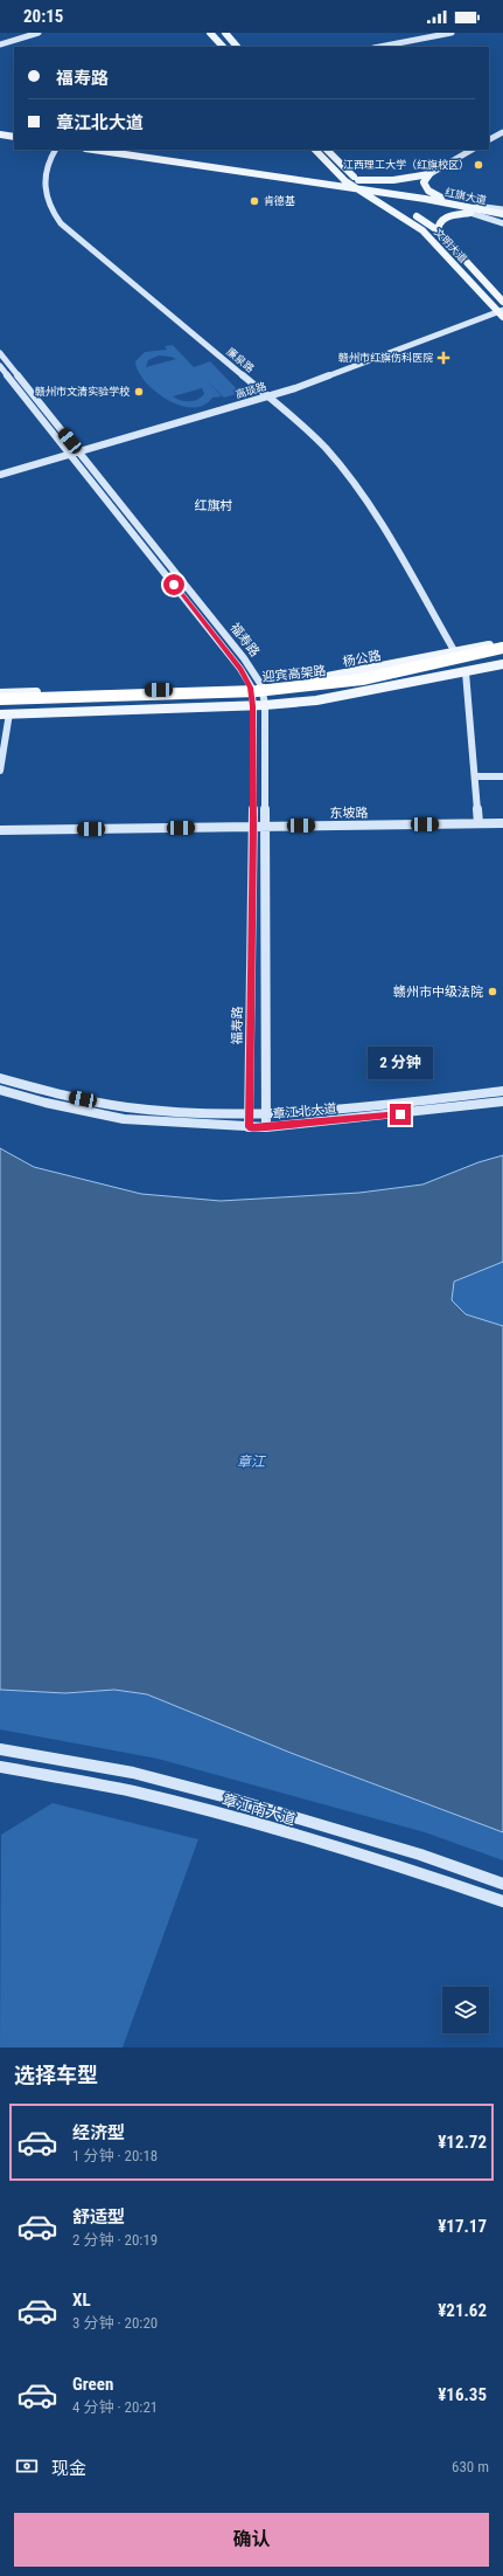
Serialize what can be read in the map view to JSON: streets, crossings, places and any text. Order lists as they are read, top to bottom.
{
  "streets": {
    "highway": ["迎宾高架路"],
    "main road": [
      "红旗大道",
      "文明大道",
      "廉泉路",
      "高琰路",
      "福寿路",
      "杨公路",
      "东坡路",
      "章江北大道",
      "章江南大道"
    ]
  },
  "crossings": [
    ["红旗大道", "文明大道"],
    ["文明大道", "高琰路"],
    ["廉泉路", "高琰路"],
    ["廉泉路", "杨公路"],
    ["高琰路", "福寿路"],
    ["福寿路", "杨公路"],
    ["福寿路", "东坡路"],
    ["福寿路", "章江北大道"]
  ],
  "districts": ["红旗村"],
  "water": ["章江"],
  "places": {
    "other": [
      "江西理工大学（红旗校区）",
      "肯德基",
      "赣州市文清实验学校",
      "赣州市中级法院"
    ],
    "health": ["赣州市红旗伤科医院"]
  },
  "page": {
    "status": "20:15",
    "banner": ["福寿路", "章江北大道"],
    "bubble": "2 分钟",
    "heading": "选择车型",
    "list": [
      {
        "name": "经济型",
        "note": "1 分钟 · 20:18",
        "value": "¥12.72"
      },
      {
        "name": "舒适型",
        "note": "2 分钟 · 20:19",
        "value": "¥17.17"
      },
      {
        "name": "XL",
        "note": "3 分钟 · 20:20",
        "value": "¥21.62"
      },
      {
        "name": "Green",
        "note": "4 分钟 · 20:21",
        "value": "¥16.35"
      }
    ],
    "pay": ["现金", "630 m"],
    "buttons": "确认"
  }
}
